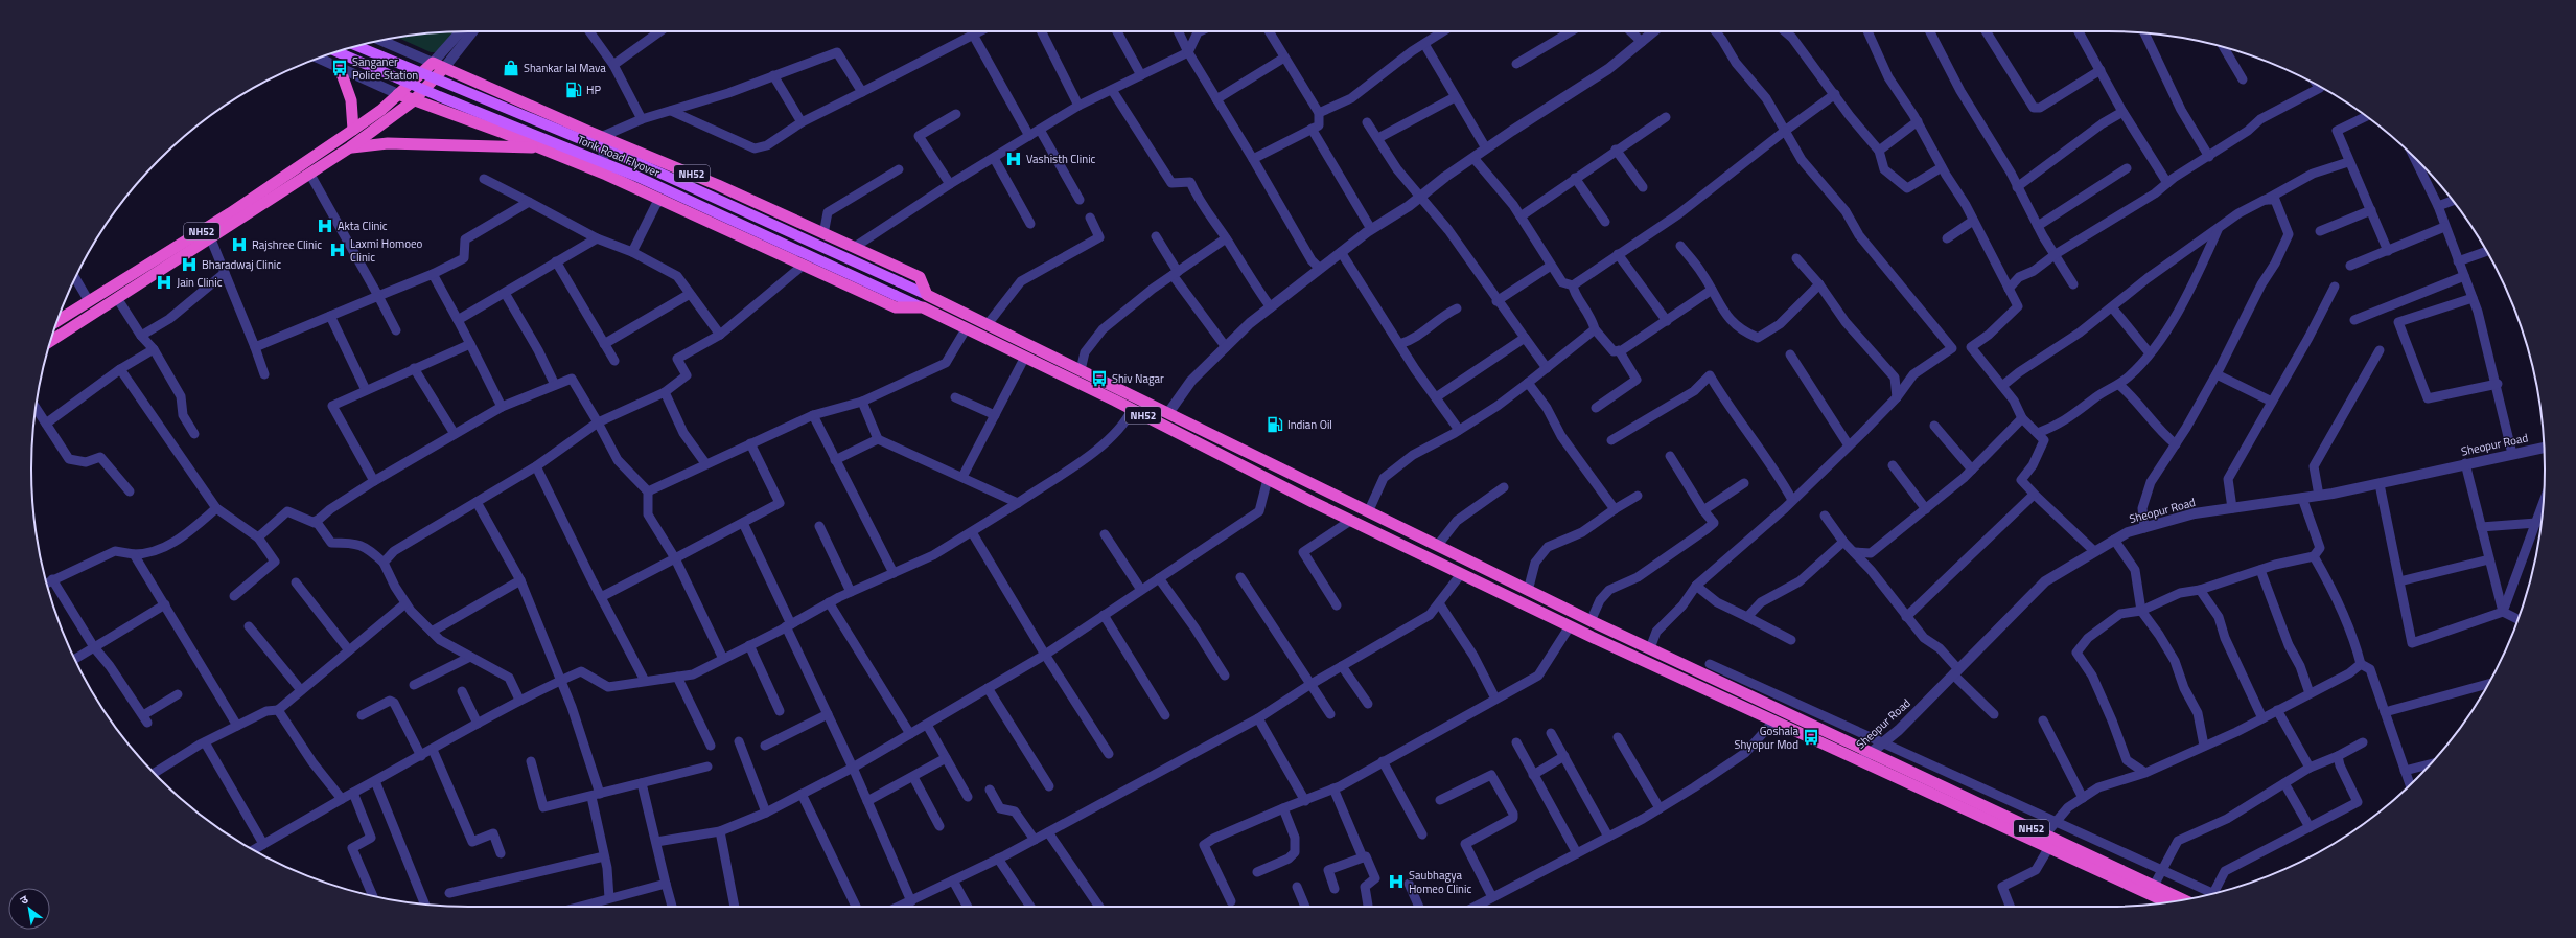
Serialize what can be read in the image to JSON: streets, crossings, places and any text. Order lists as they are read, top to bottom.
{
  "streets": {
    "highway": ["NH52"],
    "main road": ["Tonk Road Flyover"],
    "street": ["Sheopur Road"]
  },
  "crossings": [
    ["Tonk Road Flyover", "NH52"],
    ["NH52", "Sheopur Road"]
  ],
  "places": {
    "bus stop": ["Sanganer Police Station", "Shiv Nagar", "Goshala Shyopur Mod"],
    "shop": ["Shankar lal Mava"],
    "fuel station": ["HP", "Indian Oil"],
    "hospital": [
      "Vashisth Clinic",
      "Akta Clinic",
      "Rajshree Clinic",
      "Laxmi Homoeo Clinic",
      "Bharadwaj Clinic",
      "Jain Clinic",
      "Saubhagya Homeo Clinic"
    ]
  },
  "north": "top left"
}
